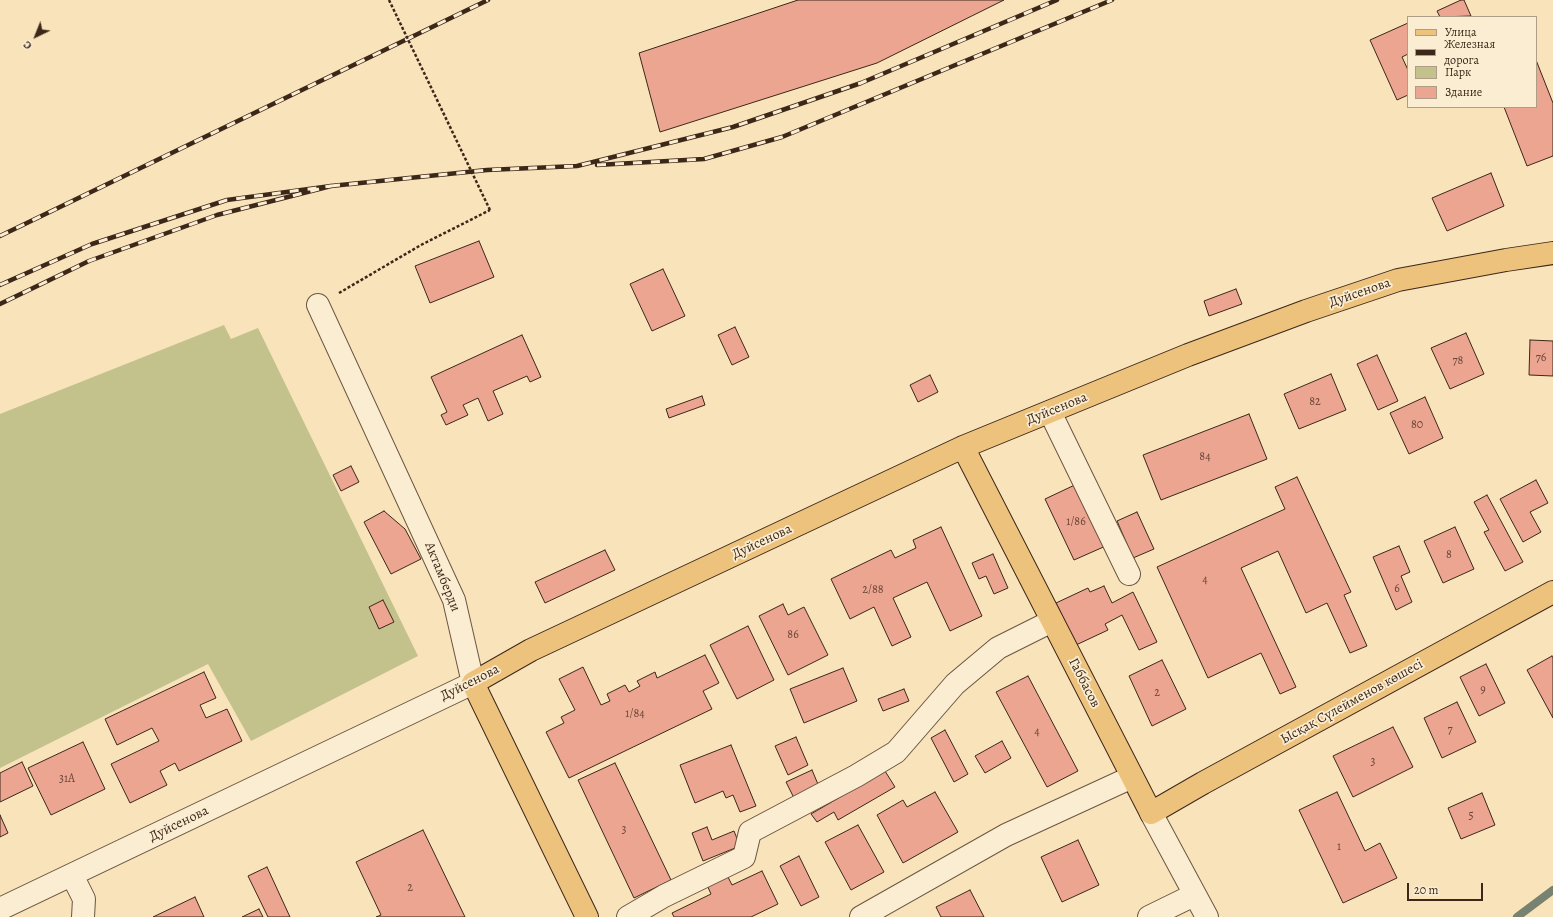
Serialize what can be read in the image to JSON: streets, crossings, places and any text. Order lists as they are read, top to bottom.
{
  "streets": {
    "main road": [
      "Дуйсенова",
      "Актамберди",
      "Габбасов",
      "Ысқақ Сүлейменов көшесі"
    ]
  },
  "crossings": [
    ["Дуйсенова", "Актамберди"],
    ["Дуйсенова", "Габбасов"],
    ["Габбасов", "Ысқақ Сүлейменов көшесі"]
  ],
  "house_numbers": [
    "76",
    "78",
    "82",
    "80",
    "84",
    "1/86",
    "8",
    "4",
    "6",
    "2/88",
    "86",
    "9",
    "2",
    "1/84",
    "7",
    "4",
    "3",
    "31А",
    "5",
    "3",
    "1",
    "2"
  ],
  "legend": [
    "Улица",
    "Железная дорога",
    "Парк",
    "Здание"
  ],
  "scale_bar": "20 m",
  "north": "bottom left"
}
